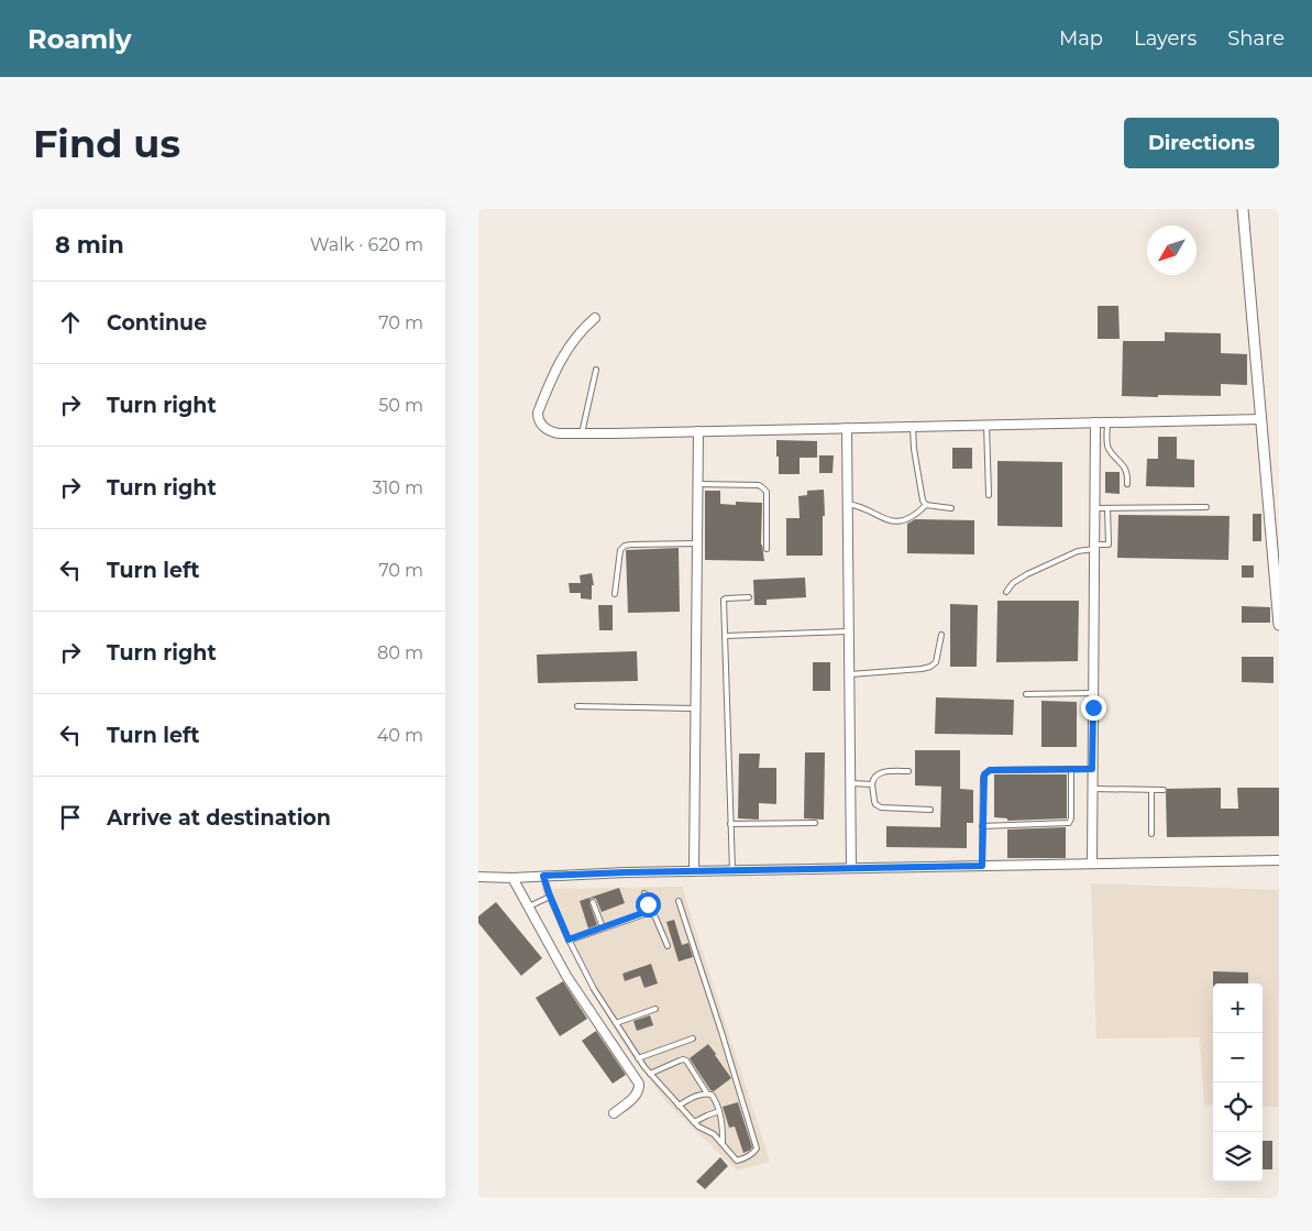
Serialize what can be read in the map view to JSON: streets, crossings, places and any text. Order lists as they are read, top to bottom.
{
  "north": "bottom left",
  "page": {
    "header": "Roamly",
    "nav": ["Map", "Layers", "Share"],
    "buttons": "Directions",
    "title": "Find us",
    "heading": ["8 min", "Walk · 620 m"],
    "list": [
      ["Continue", "70 m"],
      ["Turn right", "50 m"],
      ["Turn right", "310 m"],
      ["Turn left", "70 m"],
      ["Turn right", "80 m"],
      ["Turn left", "40 m"],
      "Arrive at destination"
    ],
    "map_buttons": ["+", "−"]
  }
}
